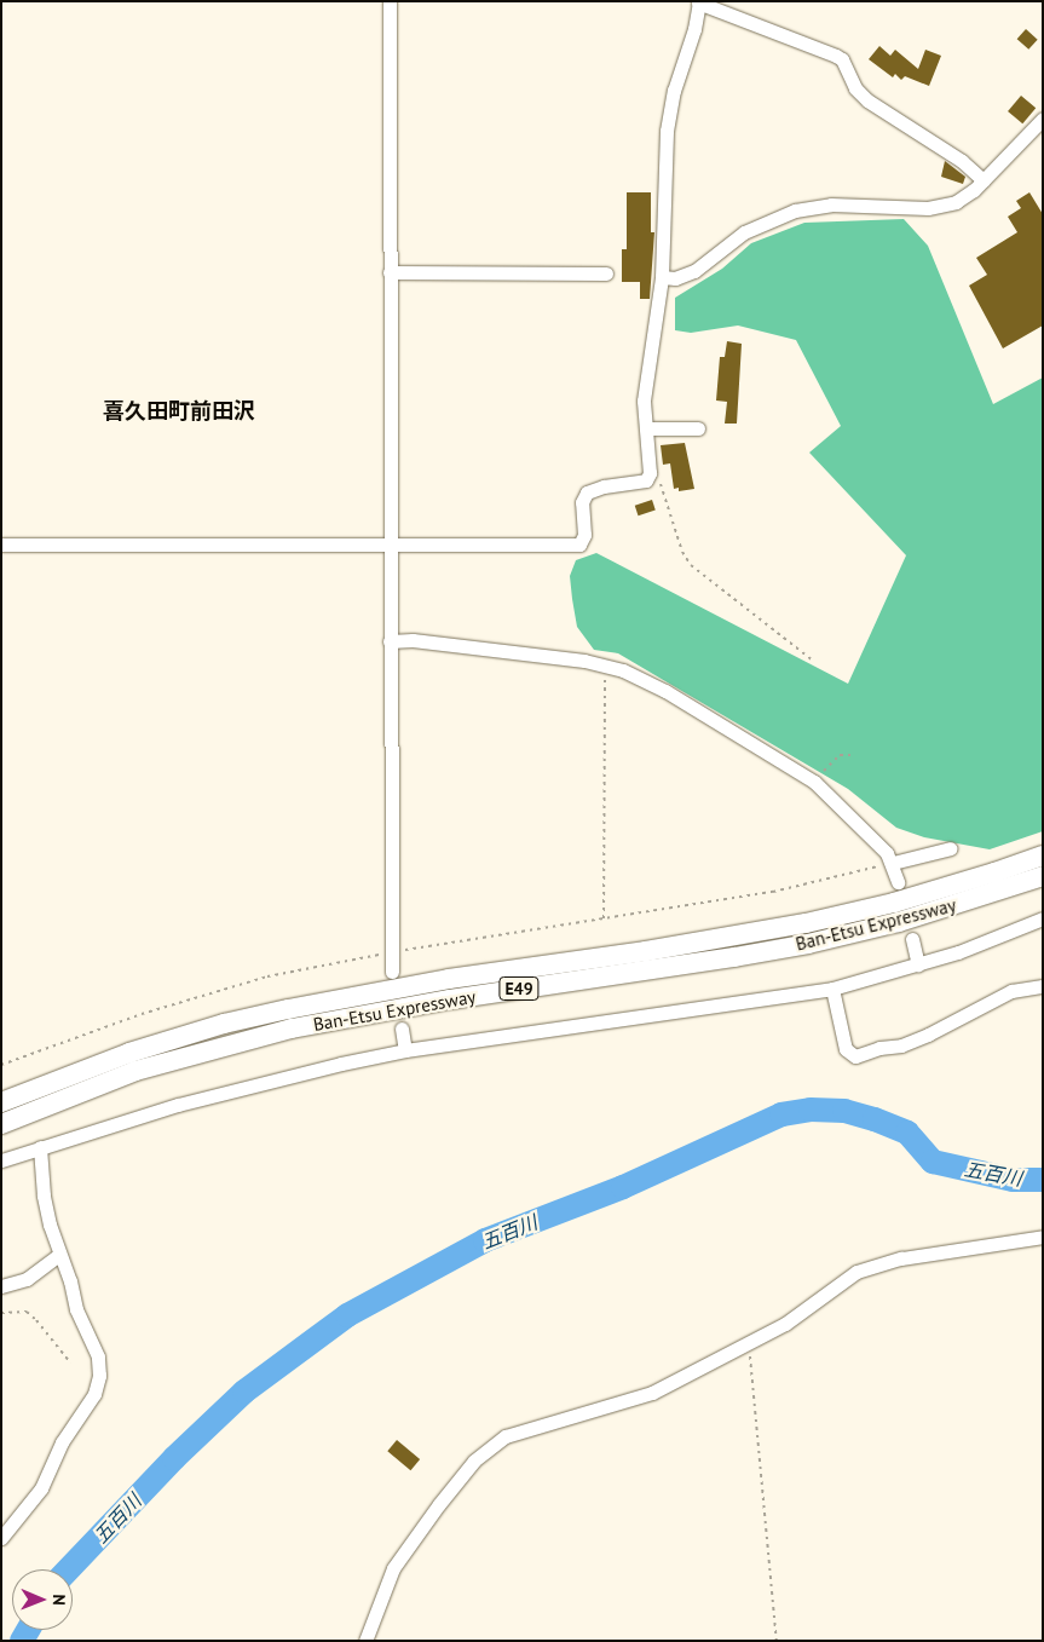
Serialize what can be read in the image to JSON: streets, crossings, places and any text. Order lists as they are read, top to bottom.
{
  "streets": {
    "highway": ["Ban-Etsu Expressway", "E49"]
  },
  "districts": ["喜久田町前田沢"],
  "water": ["五百川"],
  "north": "right"
}
